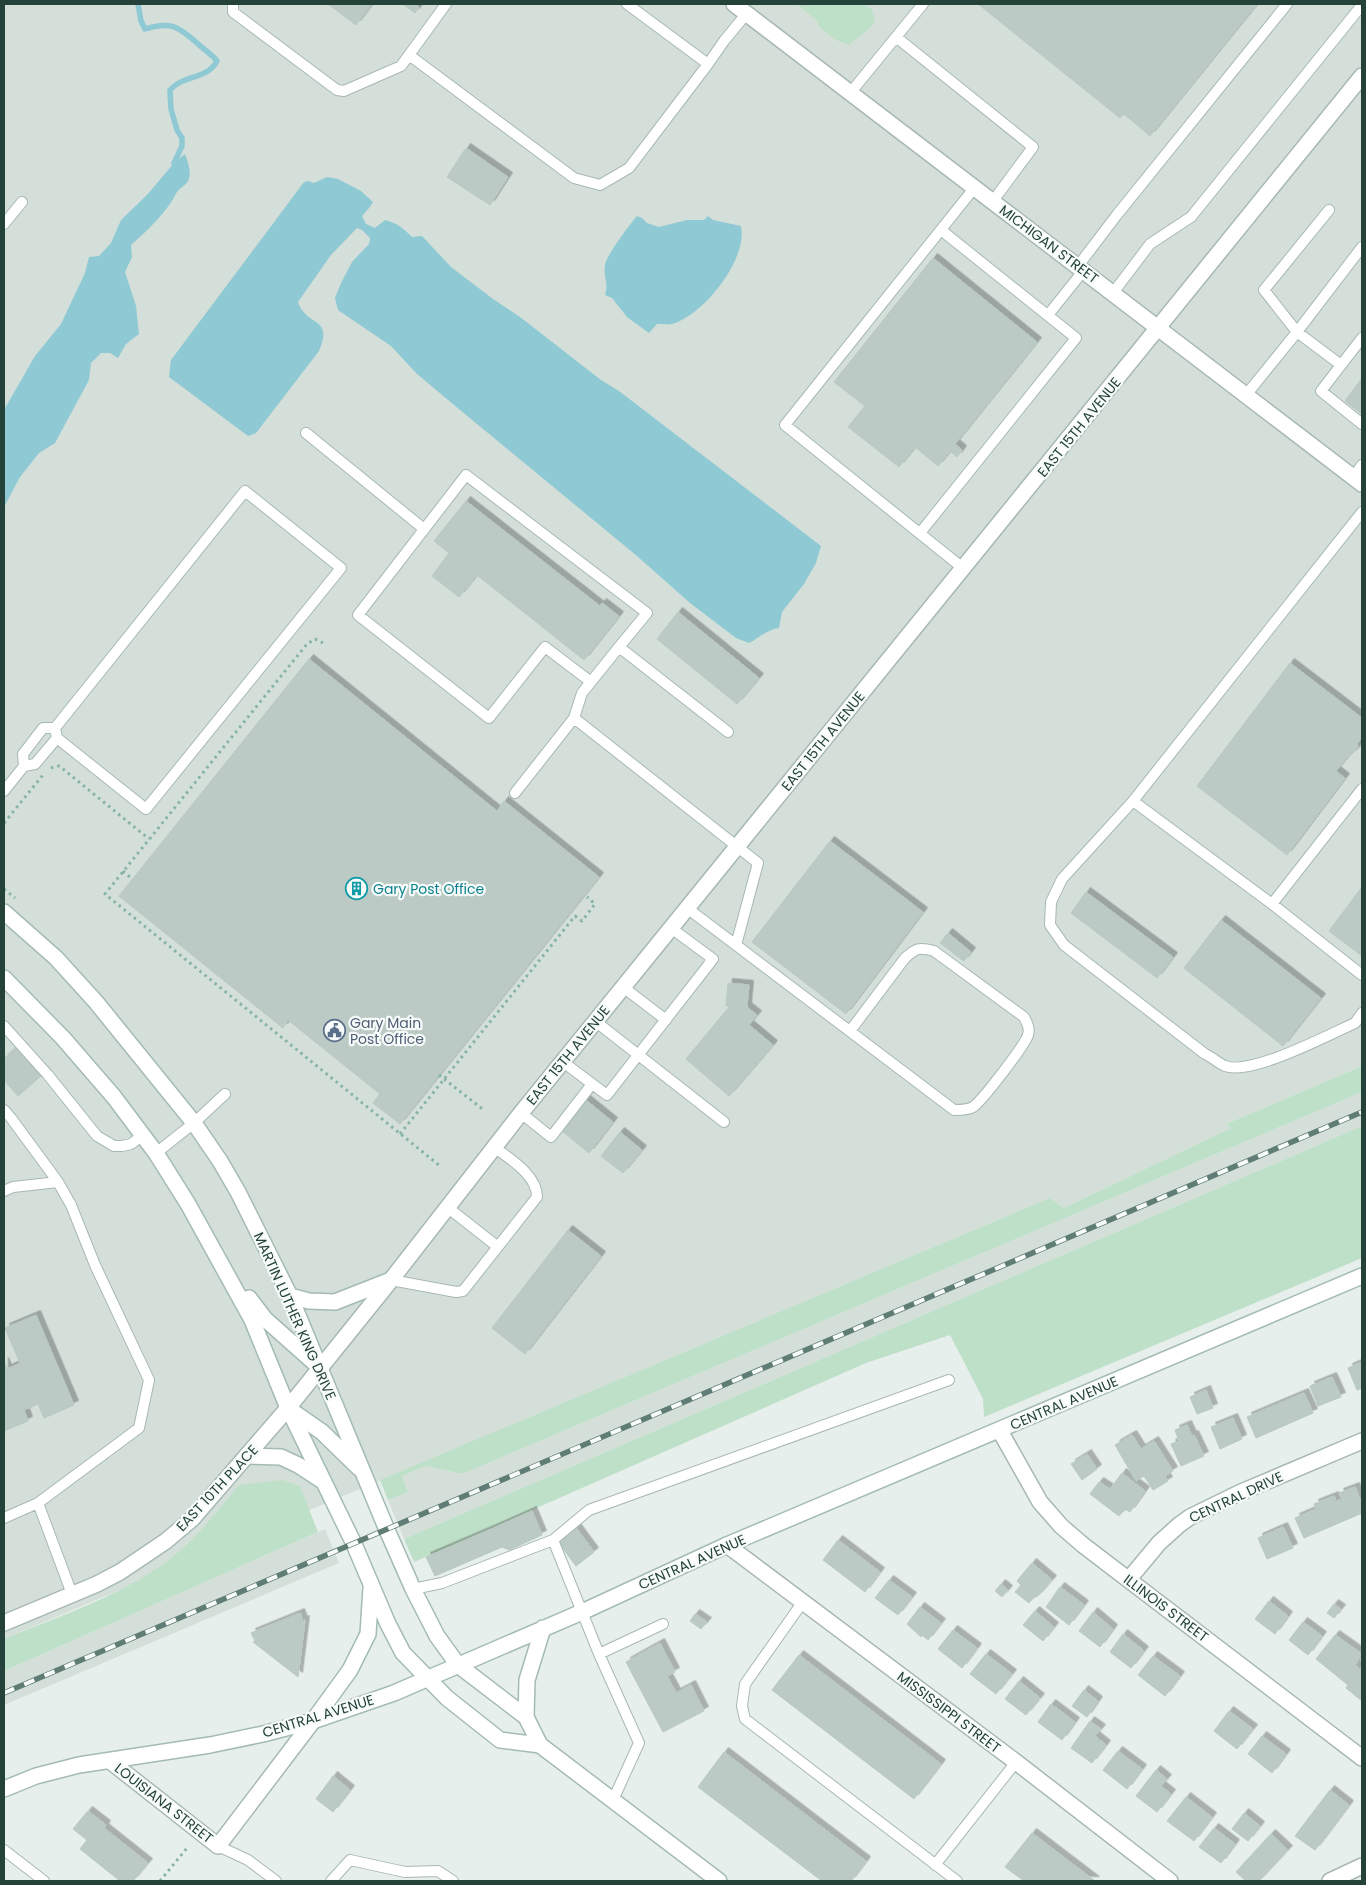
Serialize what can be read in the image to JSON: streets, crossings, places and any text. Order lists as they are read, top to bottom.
{
  "streets": {
    "street": [
      "MICHIGAN STREET",
      "EAST 15TH AVENUE",
      "MARTIN LUTHER KING DRIVE",
      "CENTRAL AVENUE",
      "EAST 10TH PLACE",
      "CENTRAL DRIVE",
      "ILLINOIS STREET",
      "MISSISSIPPI STREET",
      "LOUISIANA STREET"
    ]
  },
  "crossings": [
    ["MICHIGAN STREET", "EAST 15TH AVENUE"],
    ["EAST 15TH AVENUE", "MARTIN LUTHER KING DRIVE"],
    ["EAST 15TH AVENUE", "EAST 10TH PLACE"],
    ["MARTIN LUTHER KING DRIVE", "CENTRAL AVENUE"],
    ["MARTIN LUTHER KING DRIVE", "EAST 10TH PLACE"],
    ["CENTRAL AVENUE", "ILLINOIS STREET"],
    ["CENTRAL AVENUE", "MISSISSIPPI STREET"],
    ["CENTRAL AVENUE", "LOUISIANA STREET"],
    ["CENTRAL DRIVE", "ILLINOIS STREET"]
  ],
  "places": {
    "building": ["Gary Post Office"],
    "public building": ["Gary Main Post Office"]
  }
}
